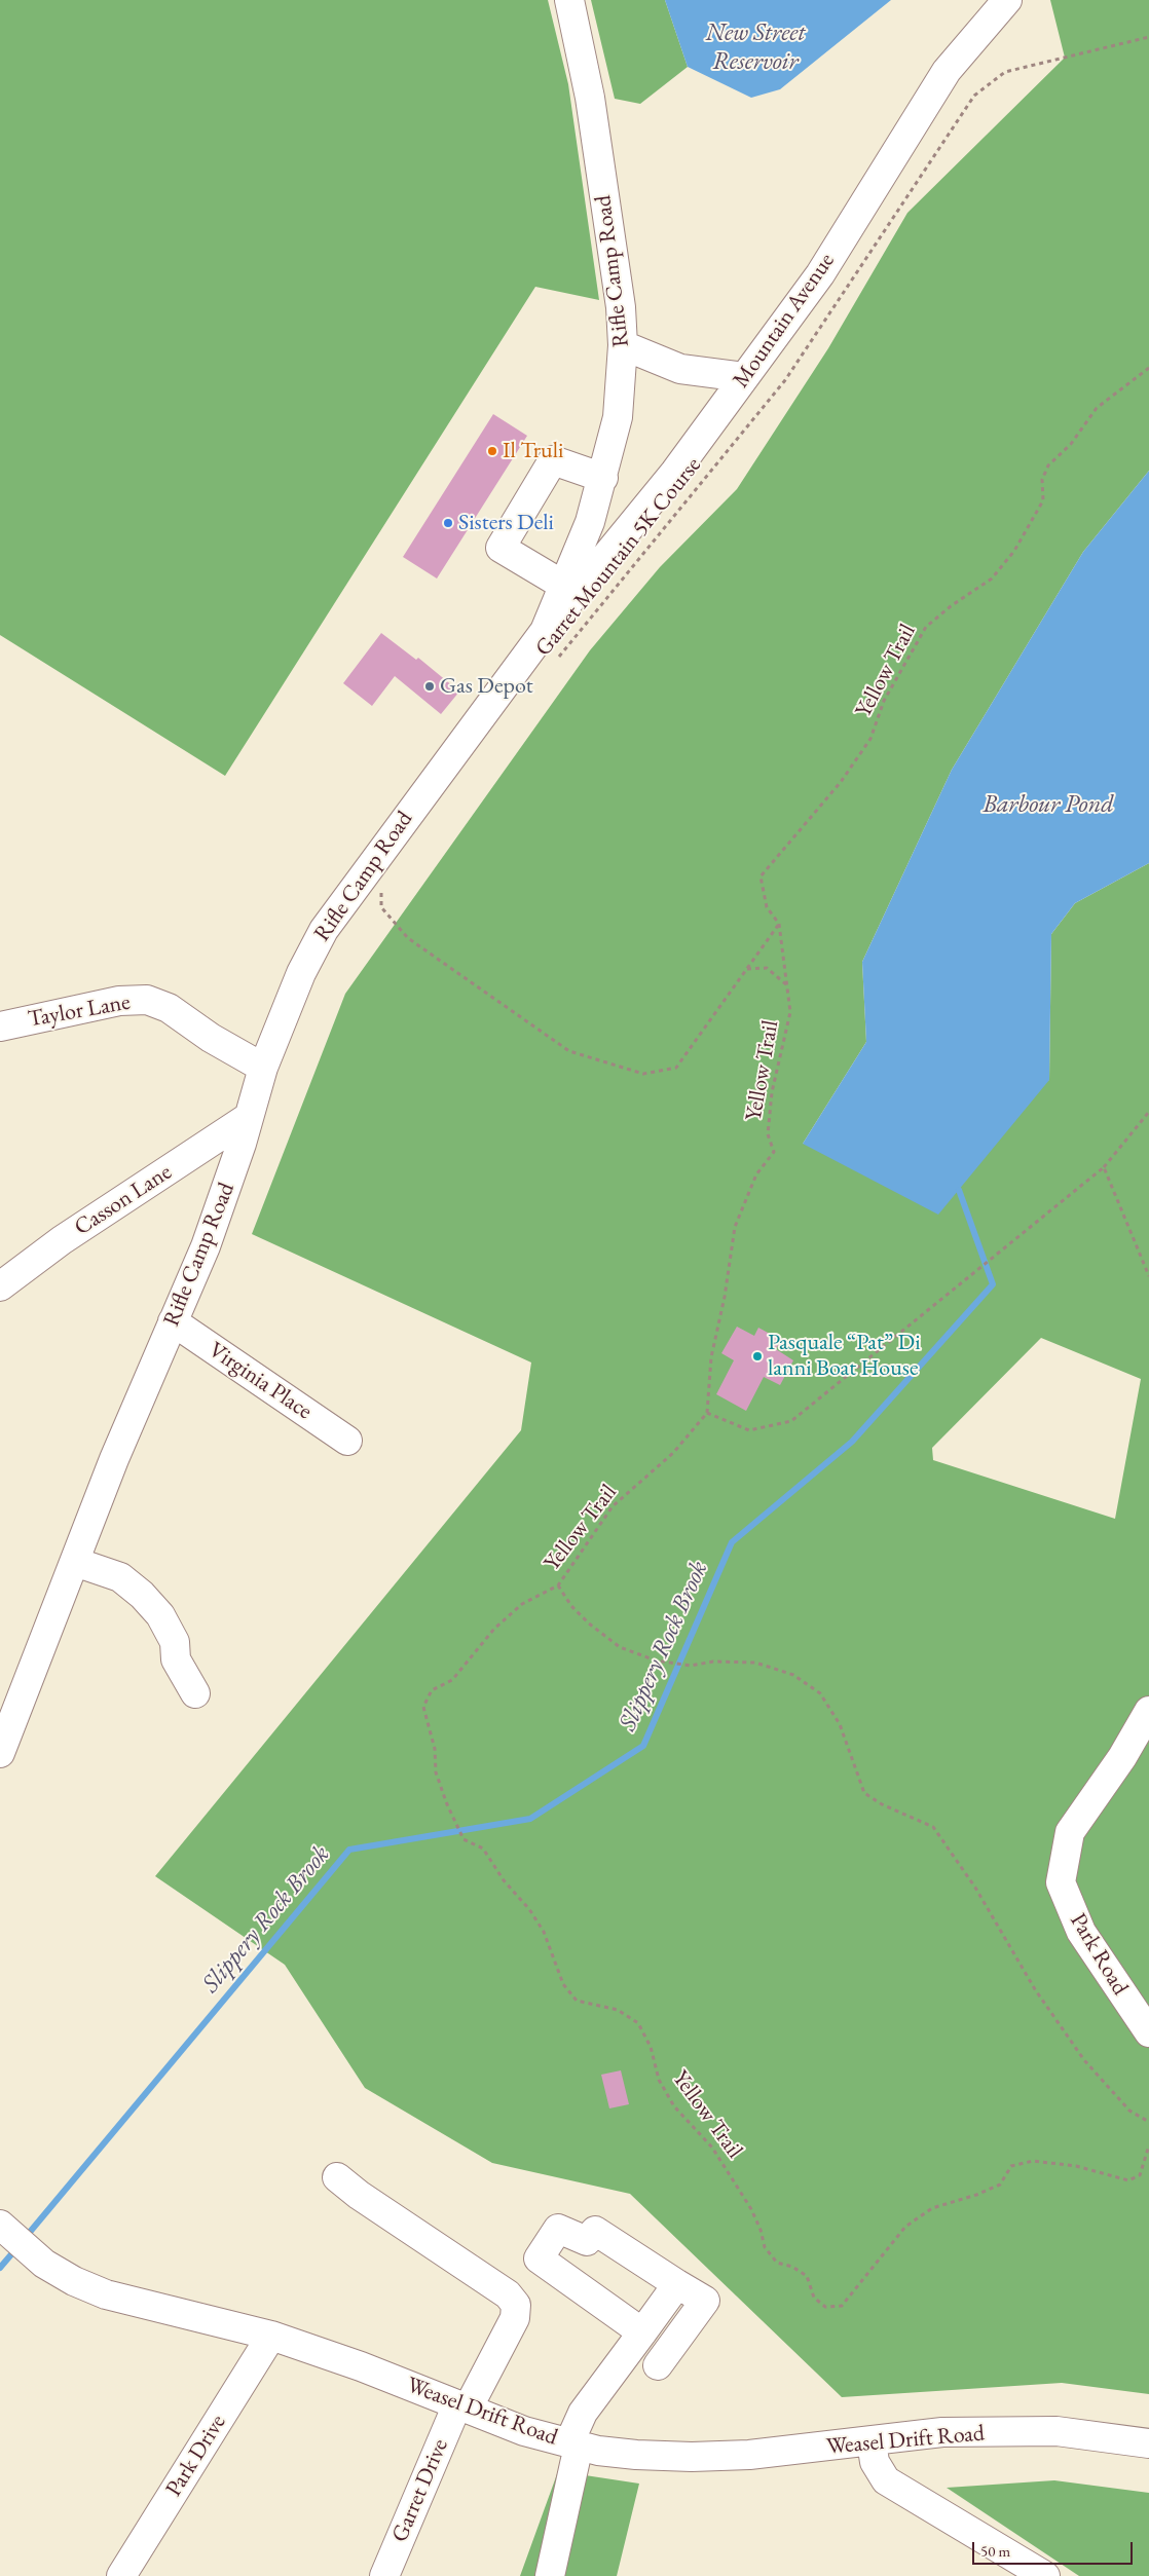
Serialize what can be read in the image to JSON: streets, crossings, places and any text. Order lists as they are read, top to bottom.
{
  "streets": {
    "street": [
      "Rifle Camp Road",
      "Mountain Avenue",
      "Taylor Lane",
      "Casson Lane",
      "Virginia Place",
      "Park Road",
      "Weasel Drift Road",
      "Park Drive",
      "Garret Drive"
    ],
    "path": ["Garret Mountain 5K Course", "Yellow Trail"]
  },
  "crossings": [
    ["Rifle Camp Road", "Mountain Avenue"],
    ["Rifle Camp Road", "Taylor Lane"],
    ["Rifle Camp Road", "Casson Lane"],
    ["Rifle Camp Road", "Virginia Place"],
    ["Weasel Drift Road", "Park Drive"],
    ["Weasel Drift Road", "Garret Drive"]
  ],
  "water": ["New Street Reservoir", "Barbour Pond", "Slippery Rock Brook"],
  "places": [
    "Il Truli",
    "Sisters Deli",
    "Gas Depot",
    "Pasquale “Pat” Di lanni Boat House"
  ],
  "scale_bar": "50 m"
}
